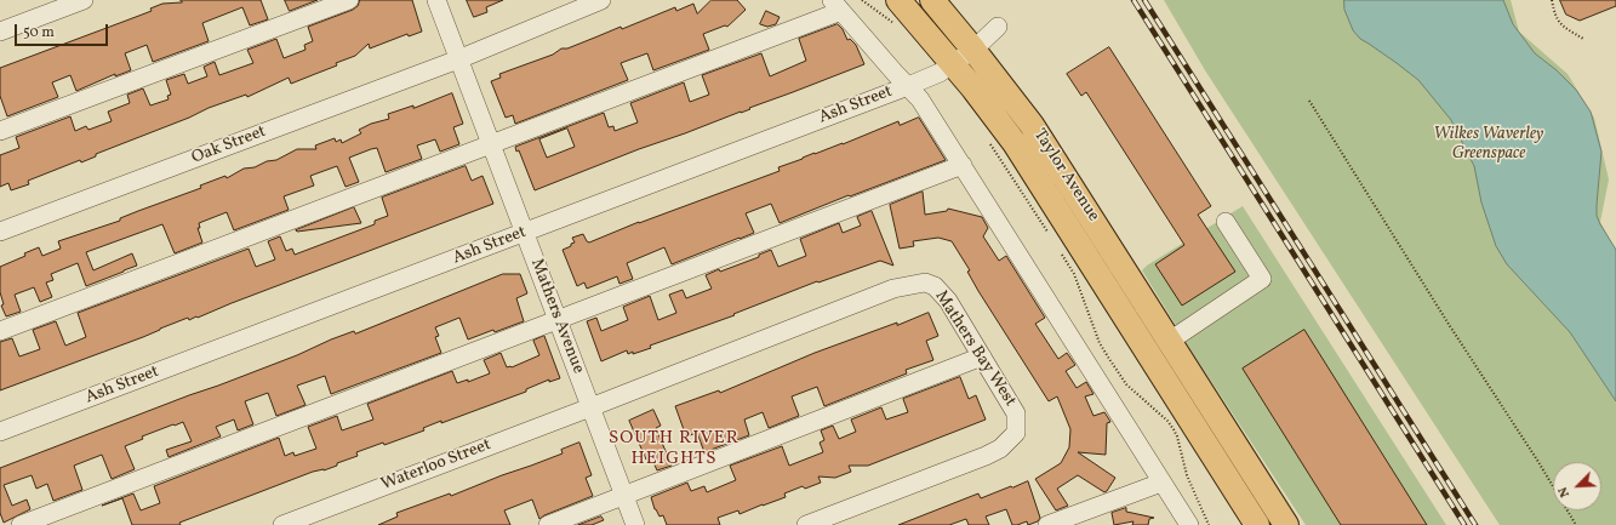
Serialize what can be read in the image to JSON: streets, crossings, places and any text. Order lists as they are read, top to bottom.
{
  "streets": {
    "main road": ["Taylor Avenue"],
    "street": [
      "Ash Street",
      "Oak Street",
      "Mathers Avenue",
      "Mathers Bay West",
      "Waterloo Street"
    ]
  },
  "crossings": [
    ["Ash Street", "Taylor Avenue"],
    ["Ash Street", "Mathers Avenue"],
    ["Oak Street", "Mathers Avenue"],
    ["Mathers Avenue", "Mathers Bay West"],
    ["Mathers Avenue", "Waterloo Street"],
    ["Mathers Bay West", "Waterloo Street"]
  ],
  "districts": ["SOUTH RIVER HEIGHTS"],
  "parks": ["Wilkes Waverley Greenspace"],
  "scale_bar": "50 m",
  "north": "bottom left"
}
